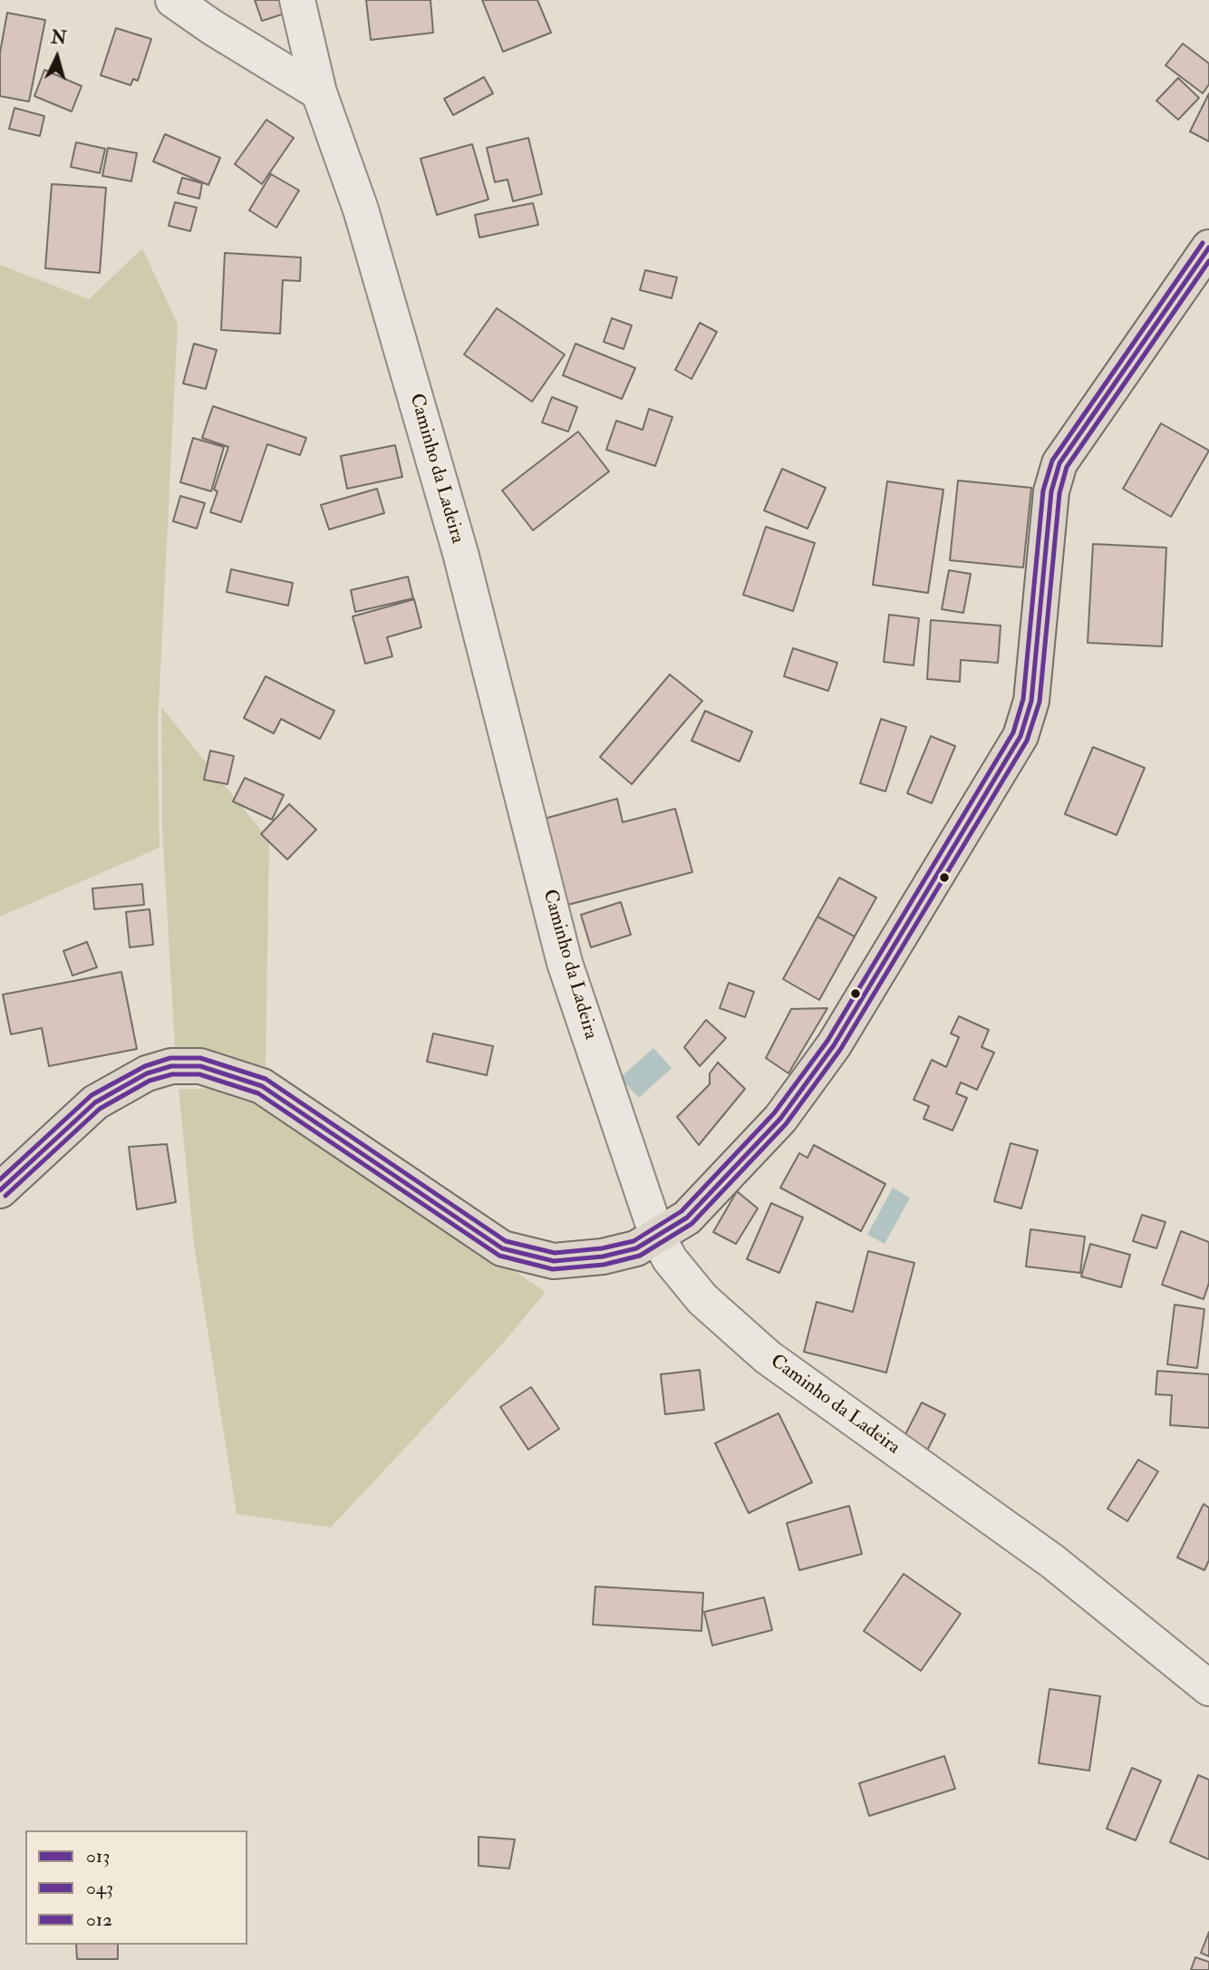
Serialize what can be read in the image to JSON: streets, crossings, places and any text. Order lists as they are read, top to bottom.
{
  "streets": {
    "street": ["Caminho da Ladeira"]
  },
  "lines": ["transit line 012", "transit line 013", "transit line 043"],
  "legend": ["013", "043", "012"],
  "north": "top"
}
